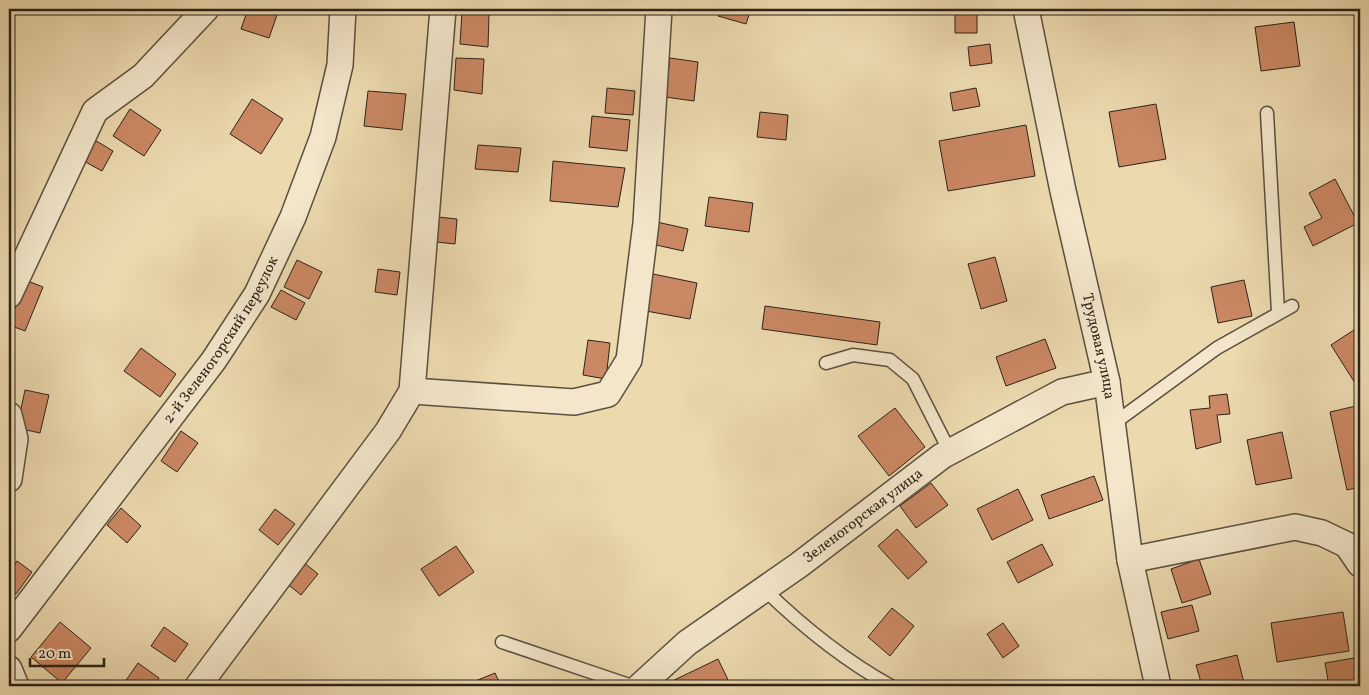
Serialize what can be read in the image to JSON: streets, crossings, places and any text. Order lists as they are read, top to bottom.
{
  "streets": {
    "street": ["2-й Зеленогорский переулок", "Трудовая улица", "Зеленогорская улица"]
  },
  "crossings": [
    ["Трудовая улица", "Зеленогорская улица"]
  ],
  "scale_bar": "20 m"
}
